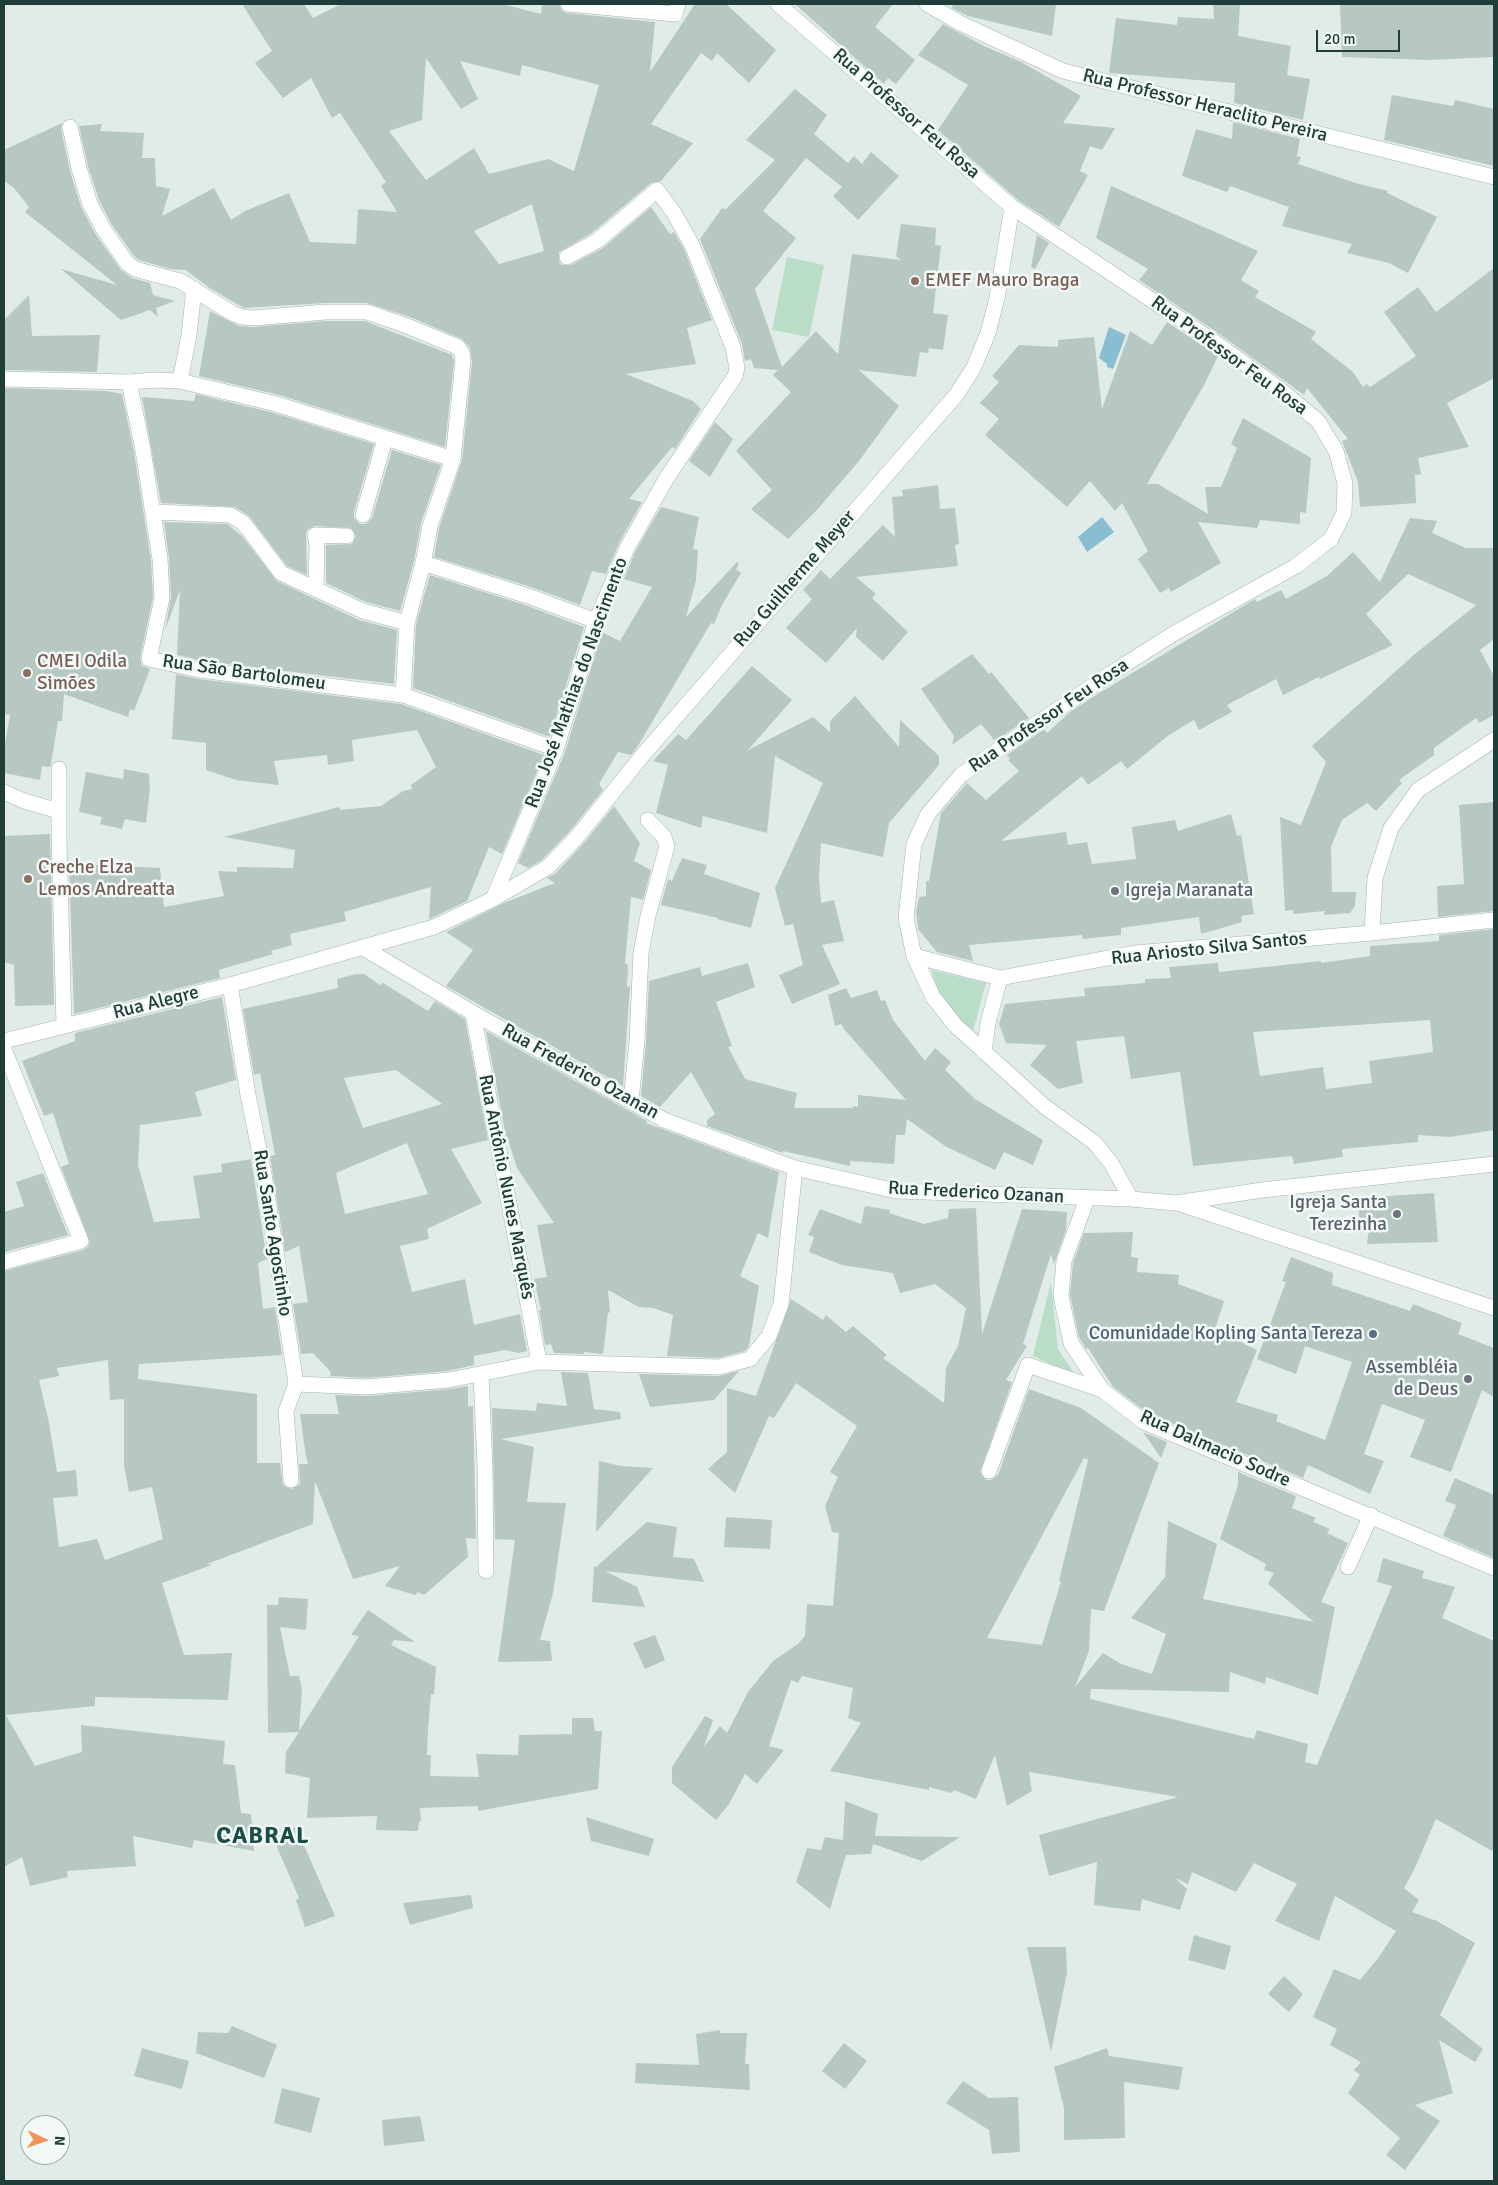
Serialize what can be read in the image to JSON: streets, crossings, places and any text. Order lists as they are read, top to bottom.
{
  "streets": {
    "street": [
      "Rua Professor Heraclito Pereira",
      "Rua Professor Feu Rosa",
      "Rua Guilherme Meyer",
      "Rua São Bartolomeu",
      "Rua José Mathias do Nascimento",
      "Rua Ariosto Silva Santos",
      "Rua Alegre",
      "Rua Frederico Ozanan",
      "Rua Antônio Nunes Marquês",
      "Rua Santo Agostinho",
      "Rua Dalmacio Sodre"
    ]
  },
  "crossings": [
    ["Rua Professor Feu Rosa", "Rua Guilherme Meyer"],
    ["Rua Professor Feu Rosa", "Rua Frederico Ozanan"],
    ["Rua Guilherme Meyer", "Rua José Mathias do Nascimento"],
    ["Rua São Bartolomeu", "Rua José Mathias do Nascimento"],
    ["Rua Alegre", "Rua Frederico Ozanan"],
    ["Rua Alegre", "Rua Santo Agostinho"],
    ["Rua Frederico Ozanan", "Rua Antônio Nunes Marquês"],
    ["Rua Frederico Ozanan", "Rua Dalmacio Sodre"]
  ],
  "districts": ["CABRAL"],
  "places": [
    "EMEF Mauro Braga",
    "CMEI Odila Simões",
    "Creche Elza Lemos Andreatta",
    "Igreja Maranata",
    "Igreja Santa Terezinha",
    "Comunidade Kopling Santa Tereza",
    "Assembléia de Deus"
  ],
  "scale_bar": "20 m",
  "north": "right"
}
